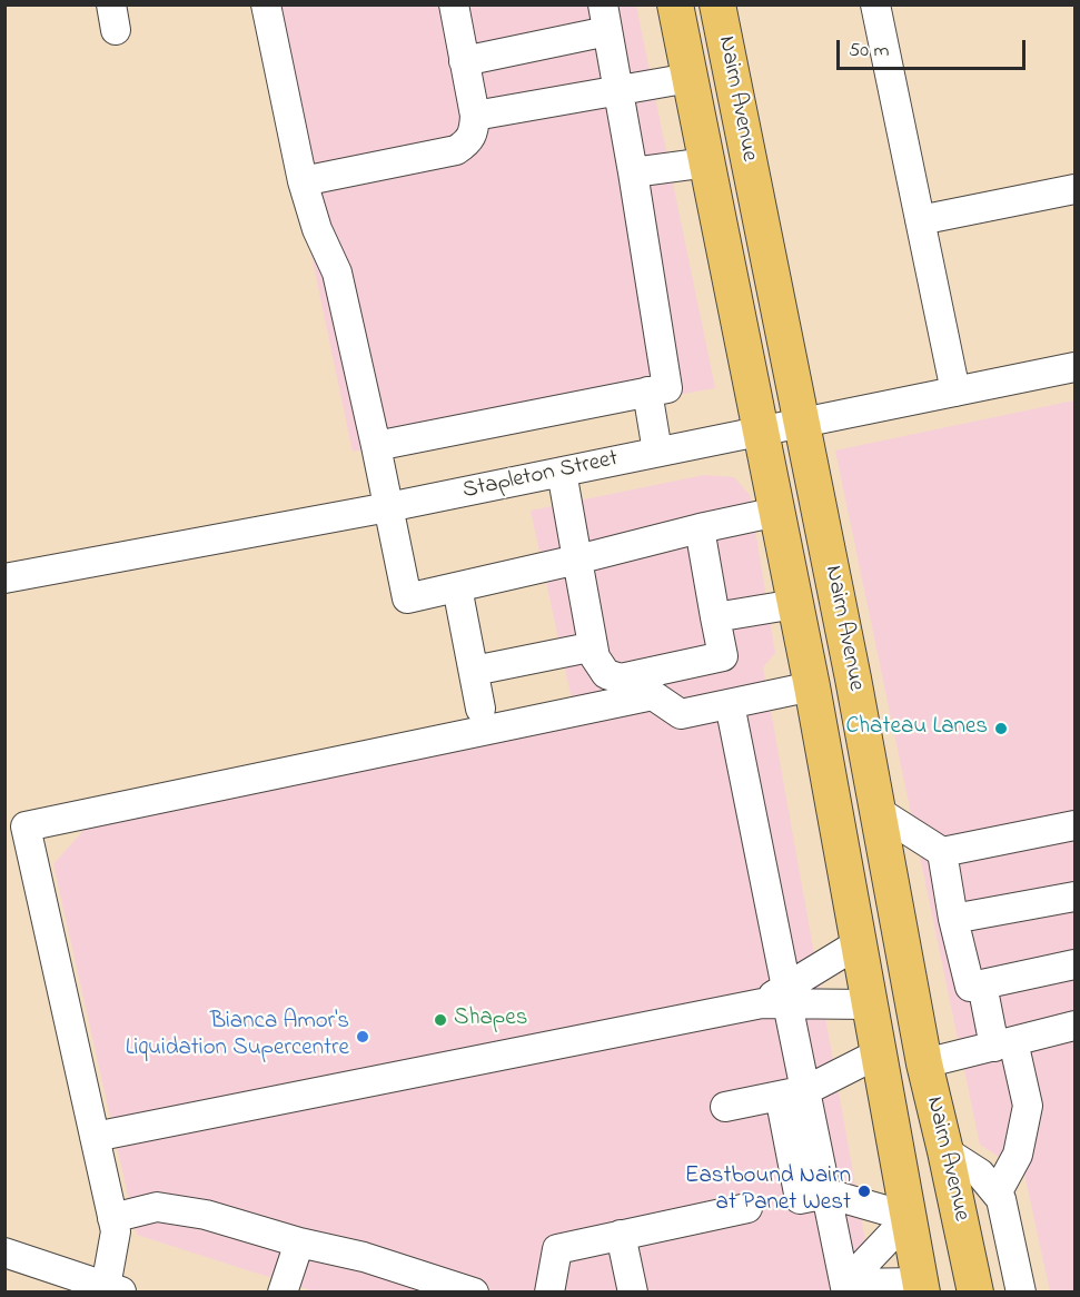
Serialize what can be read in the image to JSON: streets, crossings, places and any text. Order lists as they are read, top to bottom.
{
  "streets": {
    "main road": ["Nairn Avenue"],
    "street": ["Stapleton Street"]
  },
  "crossings": [
    ["Nairn Avenue", "Stapleton Street"]
  ],
  "places": [
    "Chateau Lanes",
    "Shapes",
    "Bianca Amor's Liquidation Supercentre",
    "Eastbound Nairn at Panet West"
  ],
  "scale_bar": "50 m"
}
